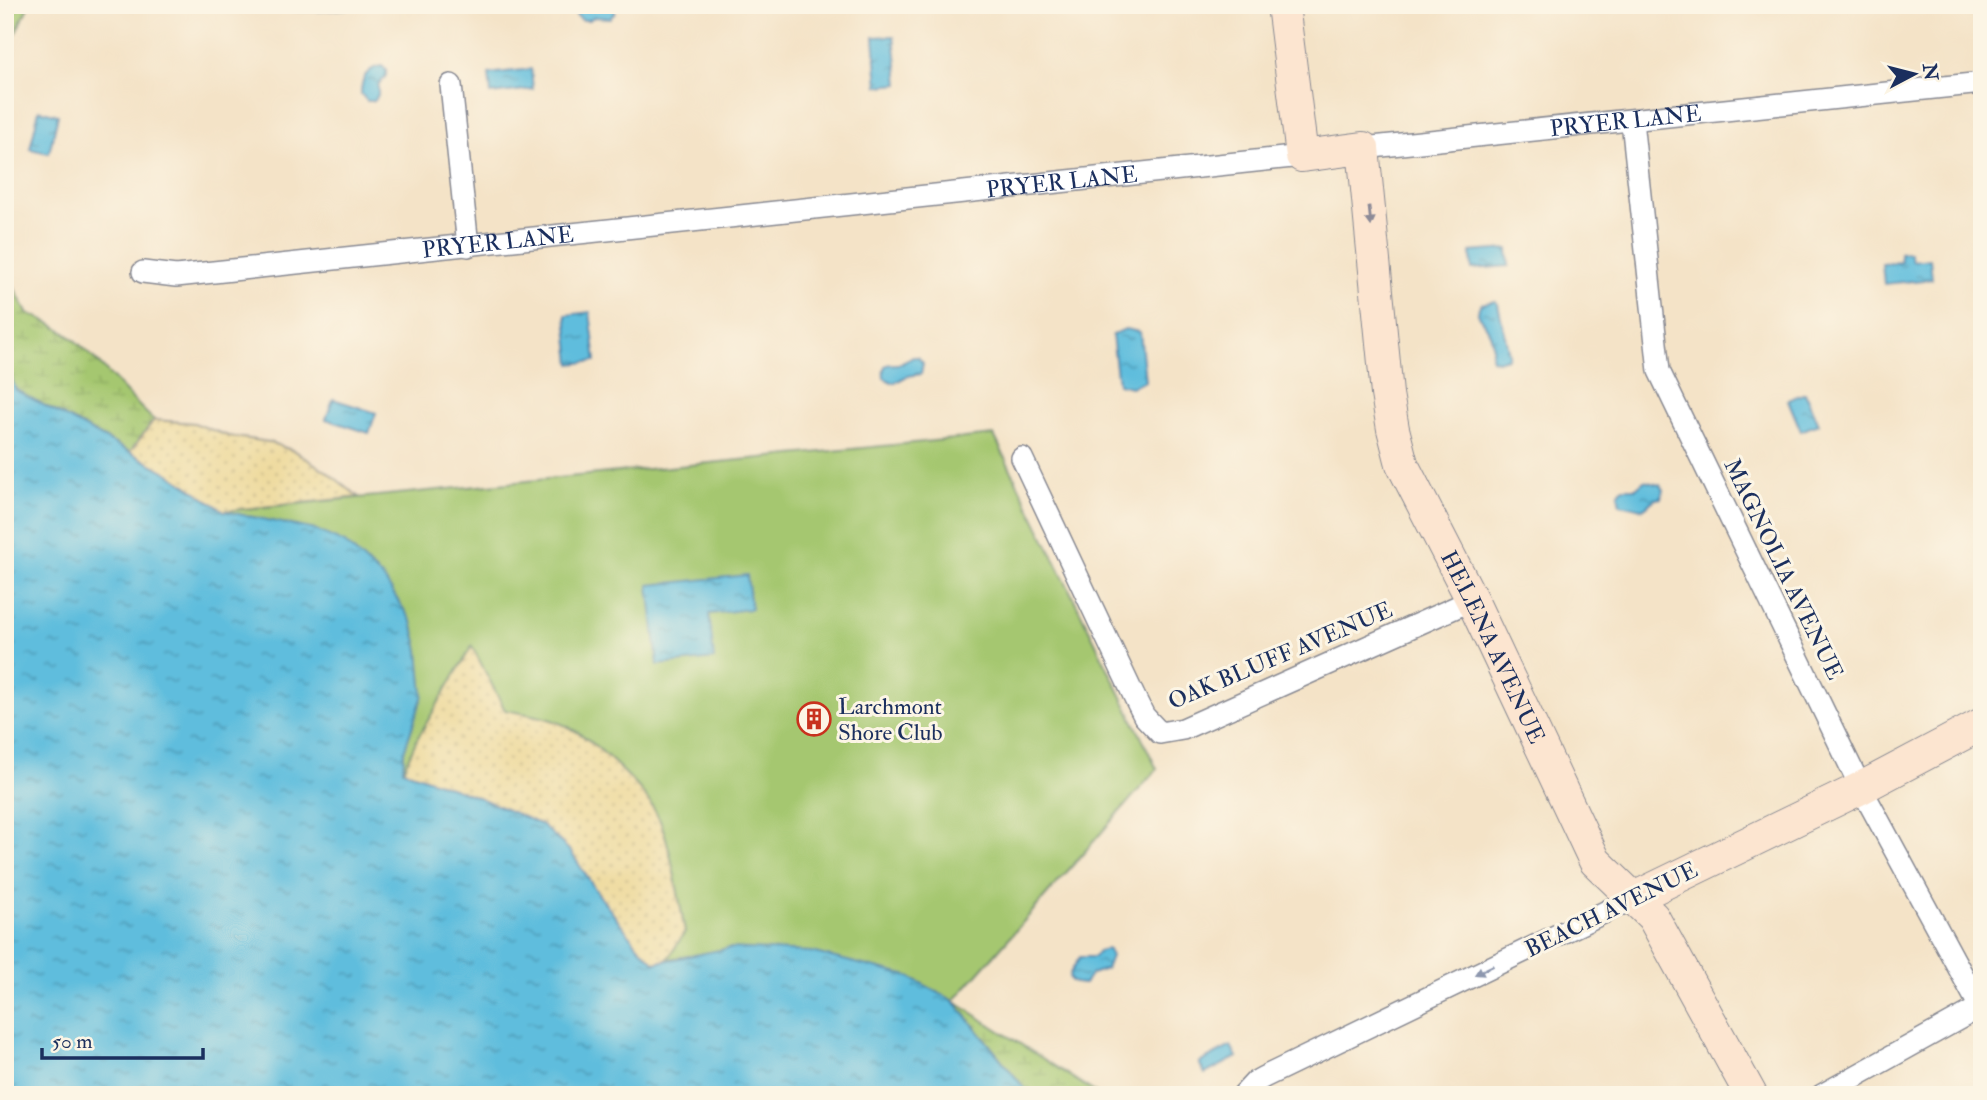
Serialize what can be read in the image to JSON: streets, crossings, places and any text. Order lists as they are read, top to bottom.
{
  "streets": {
    "street": [
      "PRYER LANE",
      "MAGNOLIA AVENUE",
      "HELENA AVENUE",
      "OAK BLUFF AVENUE",
      "BEACH AVENUE"
    ]
  },
  "crossings": [
    ["PRYER LANE", "MAGNOLIA AVENUE"],
    ["PRYER LANE", "HELENA AVENUE"],
    ["MAGNOLIA AVENUE", "BEACH AVENUE"],
    ["HELENA AVENUE", "OAK BLUFF AVENUE"],
    ["HELENA AVENUE", "BEACH AVENUE"]
  ],
  "one_way": ["HELENA AVENUE", "BEACH AVENUE"],
  "places": {
    "building": ["Larchmont Shore Club"]
  },
  "scale_bar": "50 m",
  "north": "right"
}
